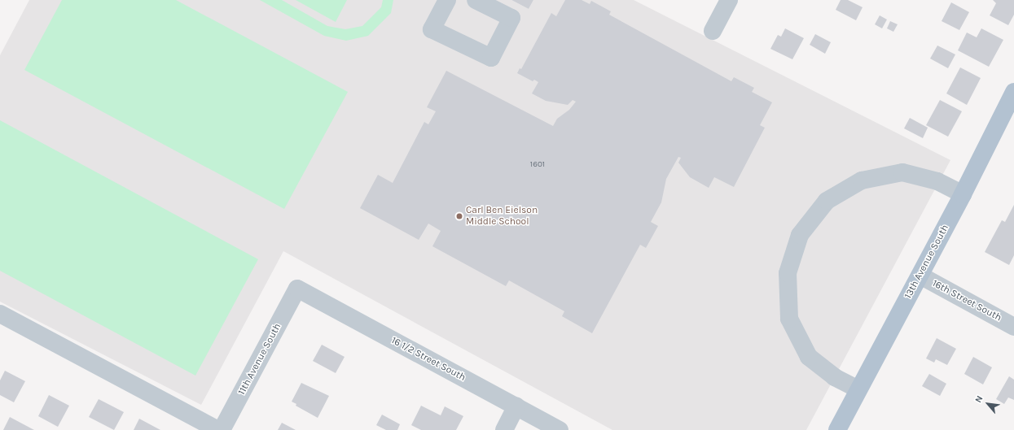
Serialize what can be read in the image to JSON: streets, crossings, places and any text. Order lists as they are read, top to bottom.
{
  "streets": {
    "main road": ["13th Avenue South"],
    "street": ["16th Street South", "11th Avenue South", "16 1/2 Street South"]
  },
  "crossings": [
    ["13th Avenue South", "16th Street South"],
    ["11th Avenue South", "16 1/2 Street South"]
  ],
  "places": ["Carl Ben Eielson Middle School"],
  "house_numbers": ["1601"],
  "north": "top left"
}
